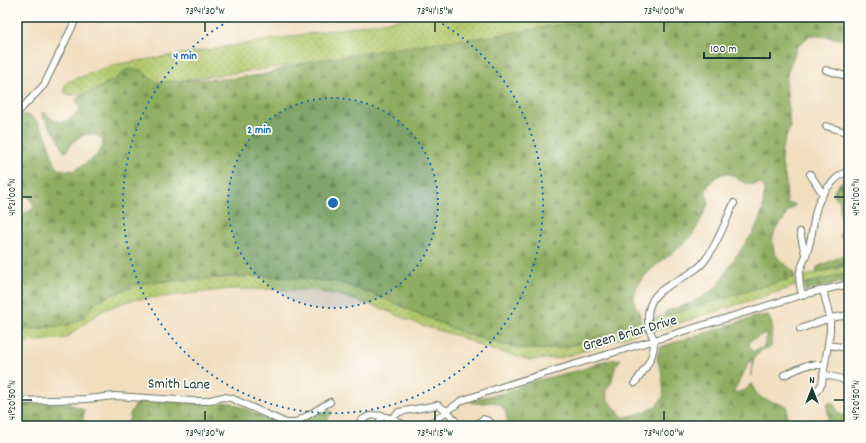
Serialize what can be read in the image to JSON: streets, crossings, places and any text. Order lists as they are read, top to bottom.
{
  "streets": {
    "street": ["Green Briar Drive", "Smith Lane"]
  },
  "scale_bar": "100 m",
  "north": "top",
  "coordinates": [
    "73°41'30\"W",
    "73°41'15\"W",
    "73°41'00\"W",
    "41°21'00\"N",
    "41°20'50\"N"
  ],
  "rings": ["4 min", "2 min"]
}
